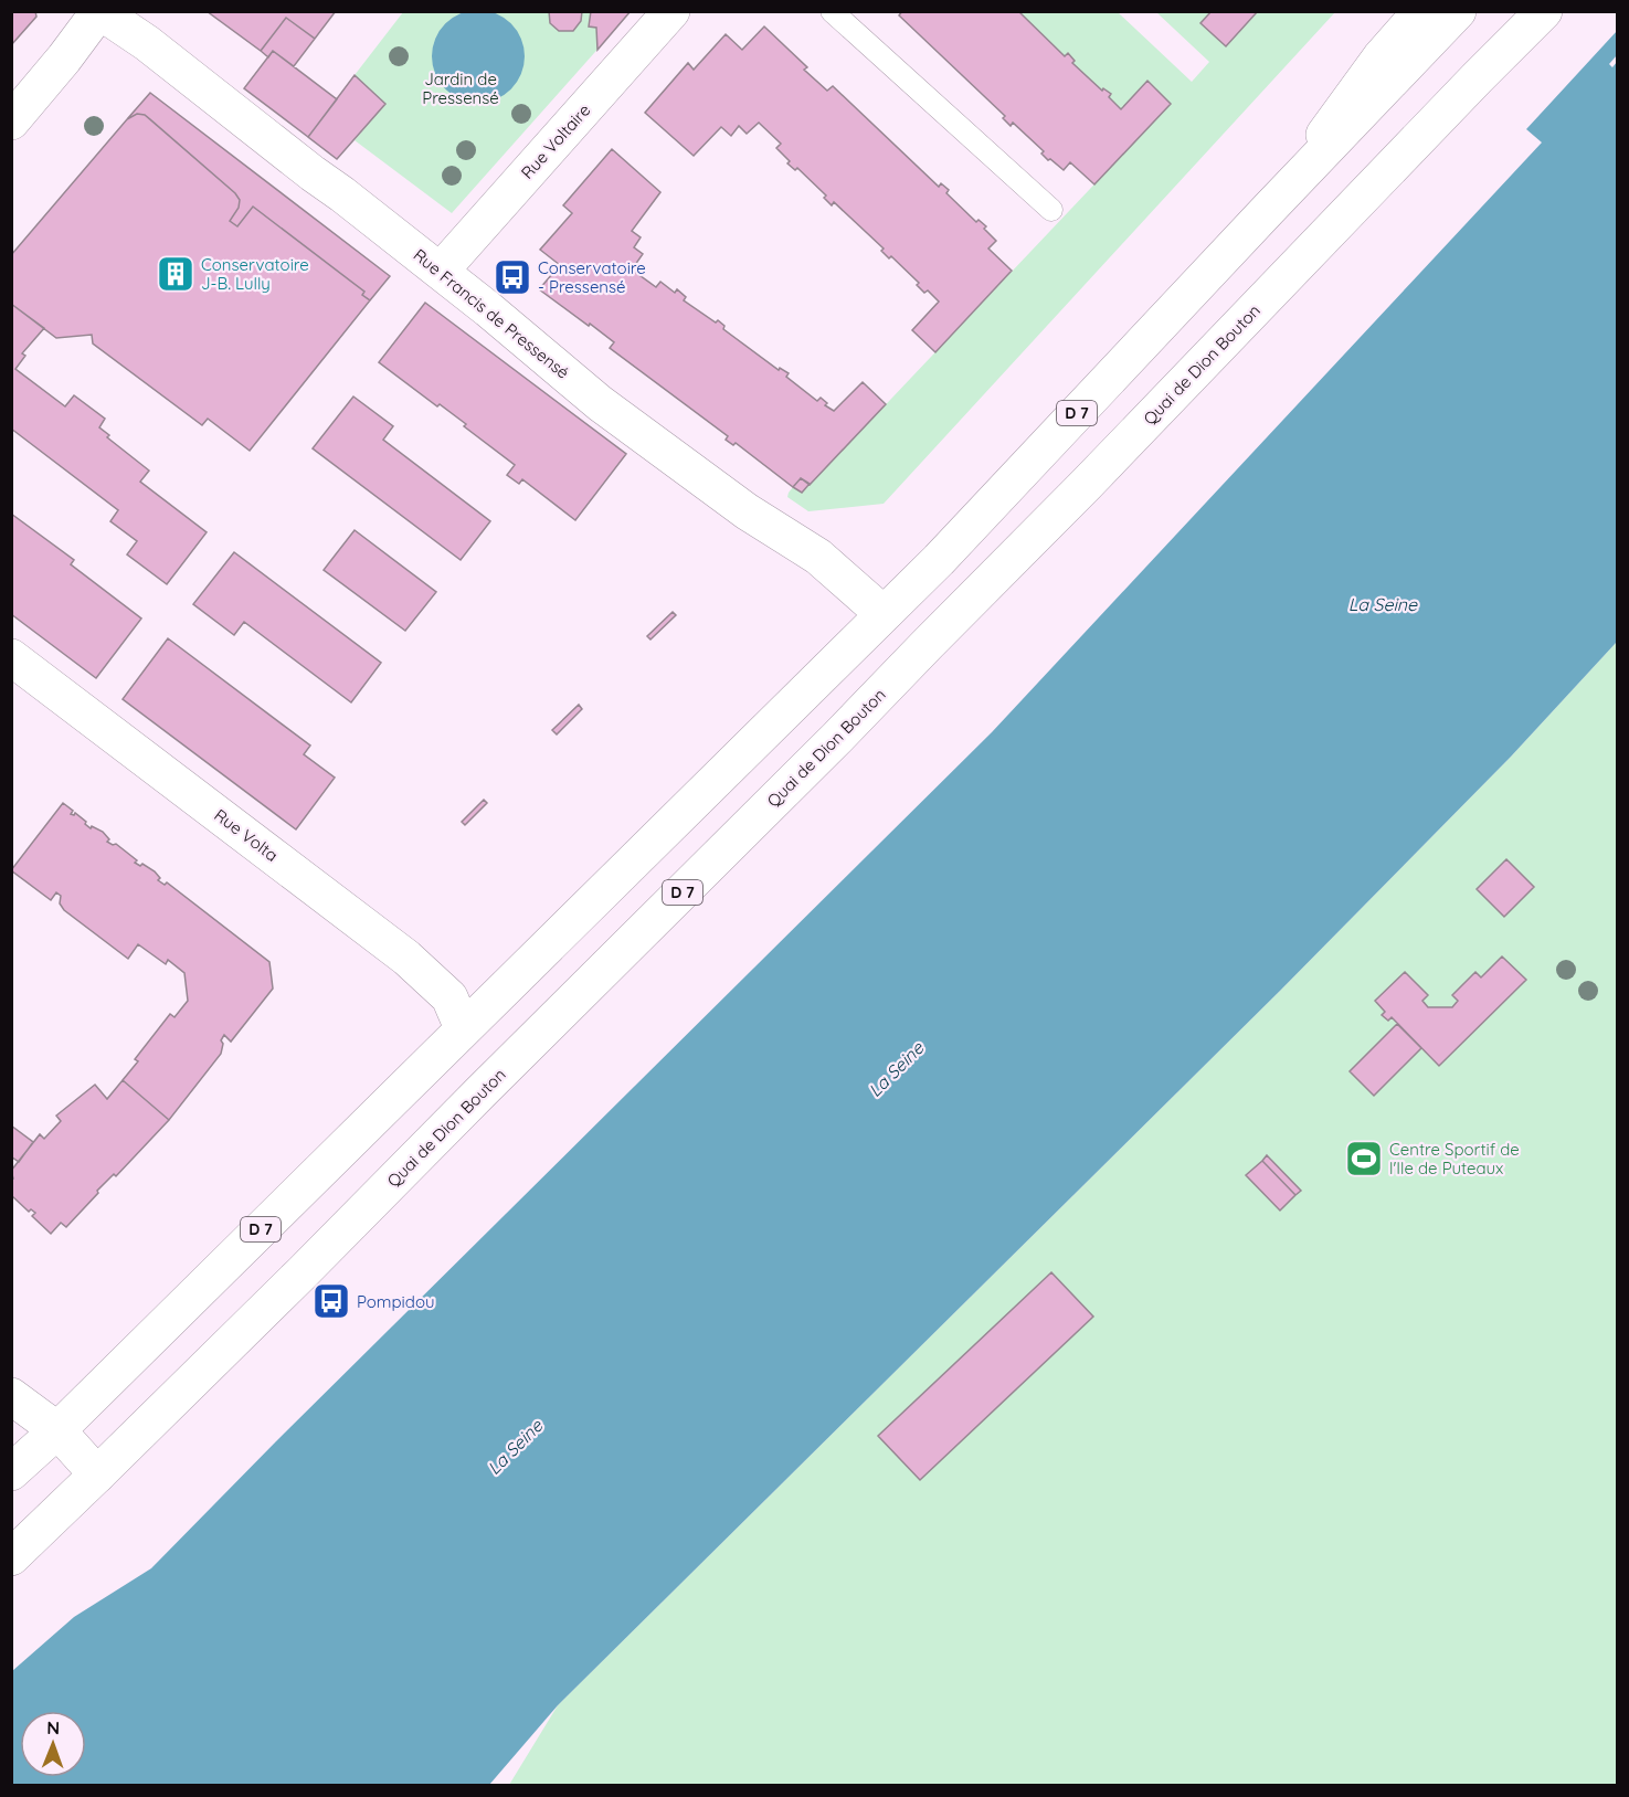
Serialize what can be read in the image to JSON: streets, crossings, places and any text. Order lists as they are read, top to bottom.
{
  "streets": {
    "main road": [
      "Rue Voltaire",
      "Rue Francis de Pressensé",
      "Quai de Dion Bouton",
      "D 7",
      "Rue Volta"
    ]
  },
  "crossings": [
    ["Rue Voltaire", "Rue Francis de Pressensé"],
    ["Rue Francis de Pressensé", "Quai de Dion Bouton"],
    ["Rue Francis de Pressensé", "D 7"],
    ["Quai de Dion Bouton", "D 7"],
    ["D 7", "Rue Volta"]
  ],
  "water": ["La Seine"],
  "parks": ["Jardin de Pressensé"],
  "places": {
    "building": ["Conservatoire J-B. Lully"],
    "bus stop": ["Conservatoire - Pressensé", "Pompidou"],
    "sports": ["Centre Sportif de l'Ile de Puteaux"]
  },
  "north": "top"
}
